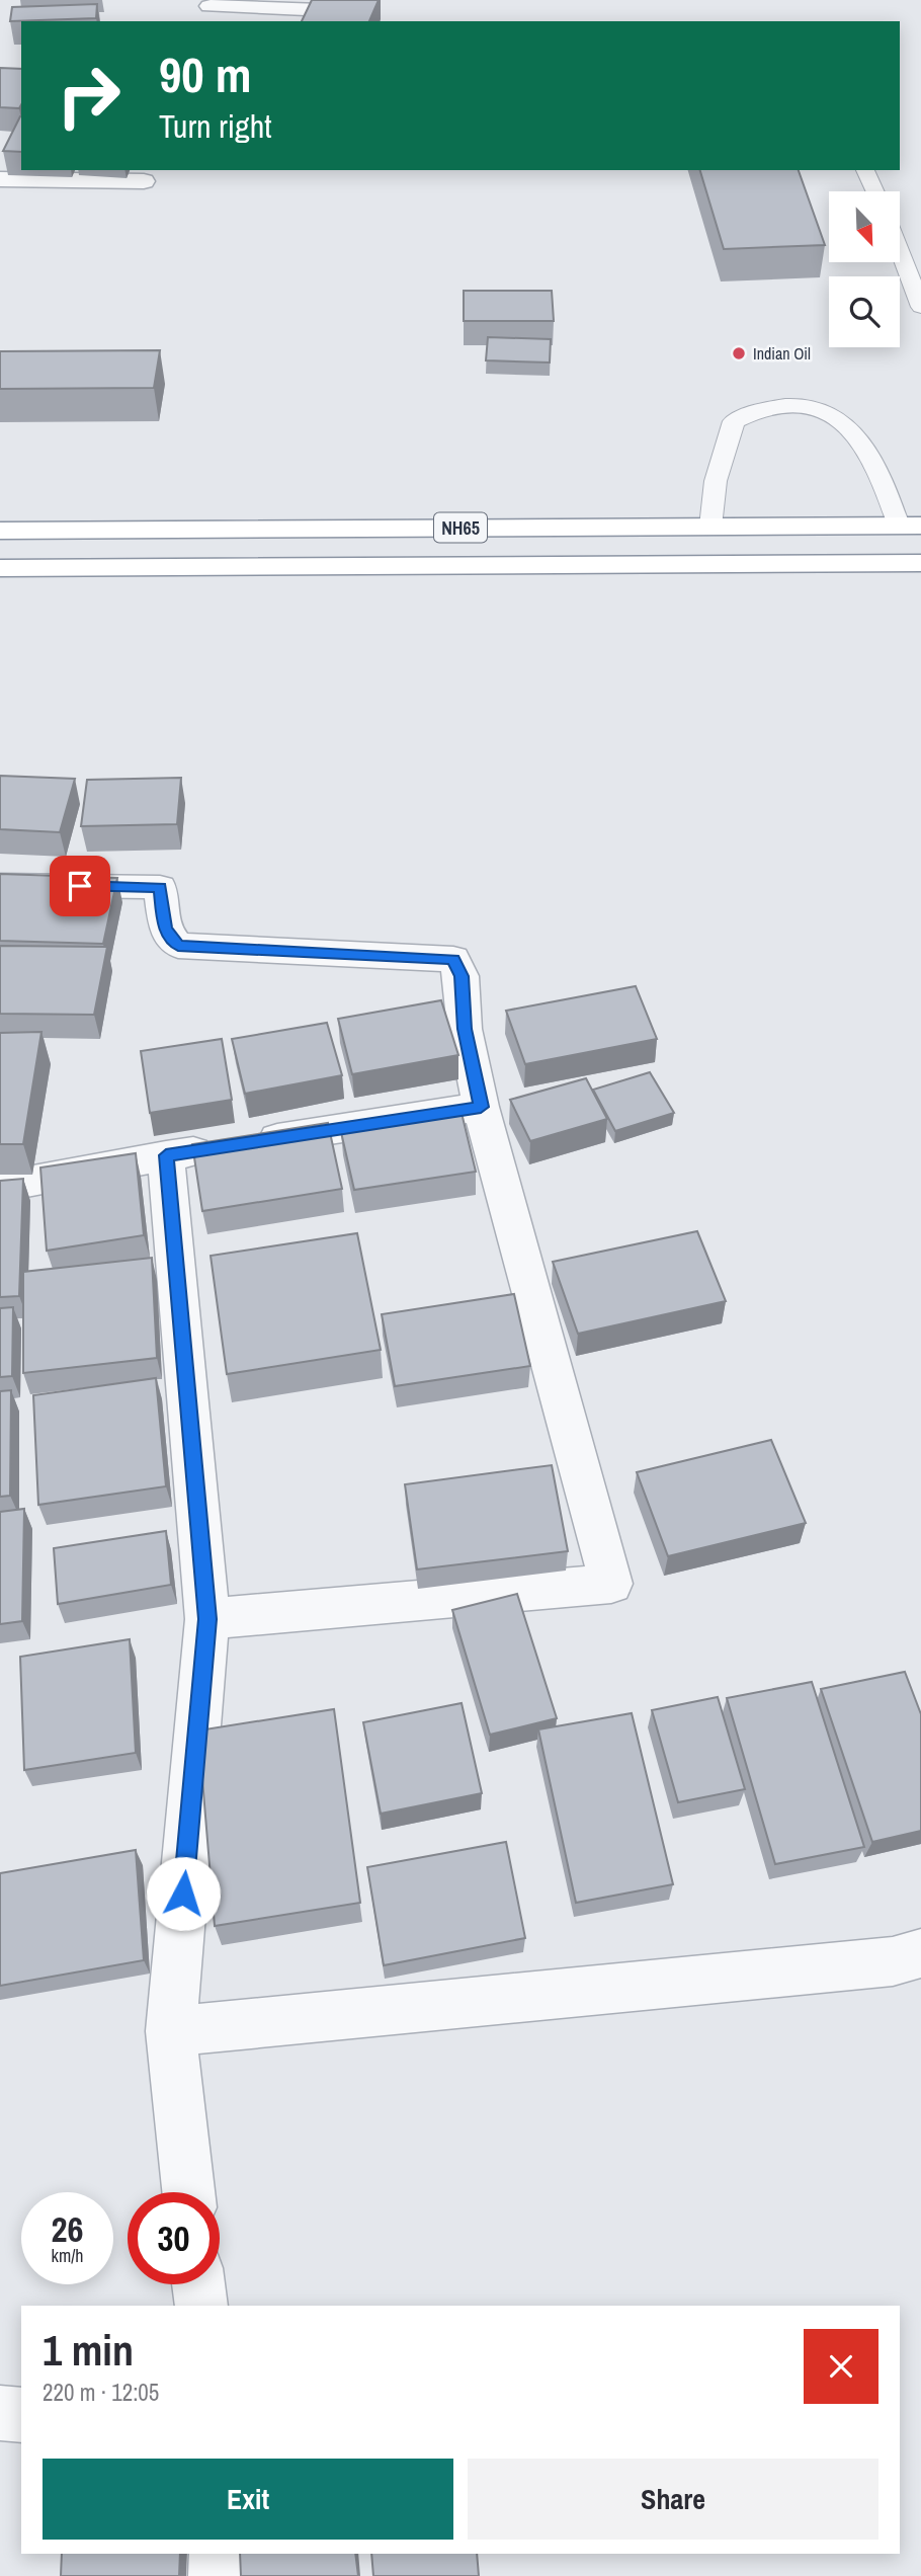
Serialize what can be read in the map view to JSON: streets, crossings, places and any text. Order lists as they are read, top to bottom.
{
  "streets": {
    "highway": ["NH65"]
  },
  "places": ["Indian Oil"],
  "north": "bottom right",
  "page": {
    "turn": ["90 m", "Turn right"],
    "speed": "26 km/h",
    "limit": "30",
    "heading": ["1 min", "220 m · 12:05"],
    "buttons": ["Exit", "Share"]
  }
}
